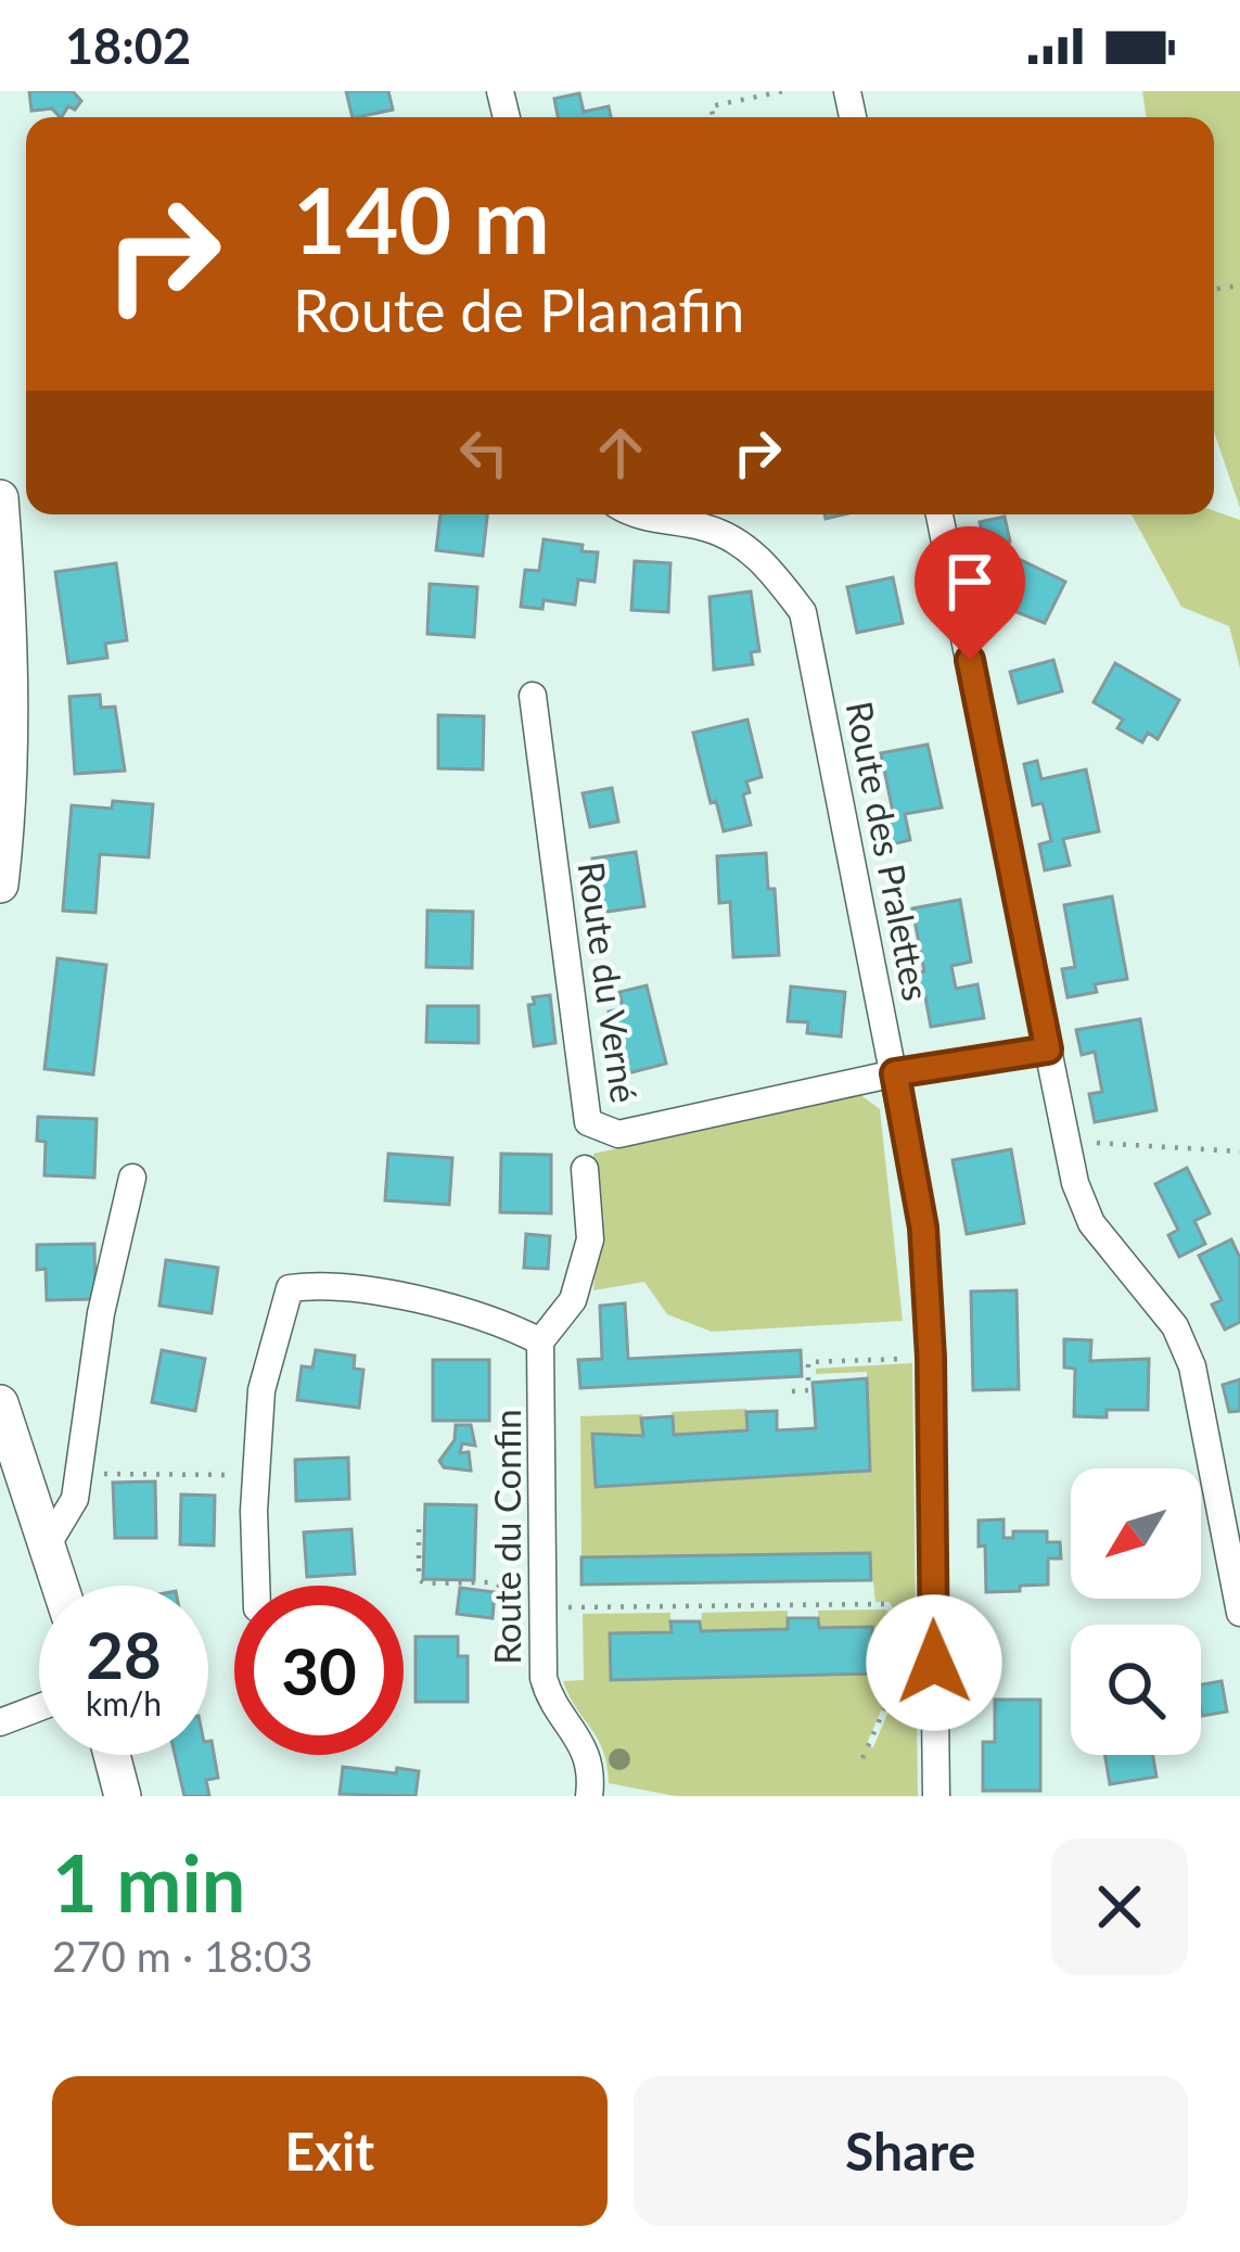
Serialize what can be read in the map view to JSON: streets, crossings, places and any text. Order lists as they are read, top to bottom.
{
  "streets": {
    "street": ["Route des Pralettes", "Route du Verné", "Route du Confin"]
  },
  "crossings": [
    ["Route des Pralettes", "Route du Verné"]
  ],
  "north": "bottom left",
  "page": {
    "status": "18:02",
    "turn": ["140 m", "Route de Planafin"],
    "speed": "28 km/h",
    "limit": "30",
    "heading": ["1 min", "270 m · 18:03"],
    "buttons": ["Exit", "Share"]
  }
}
